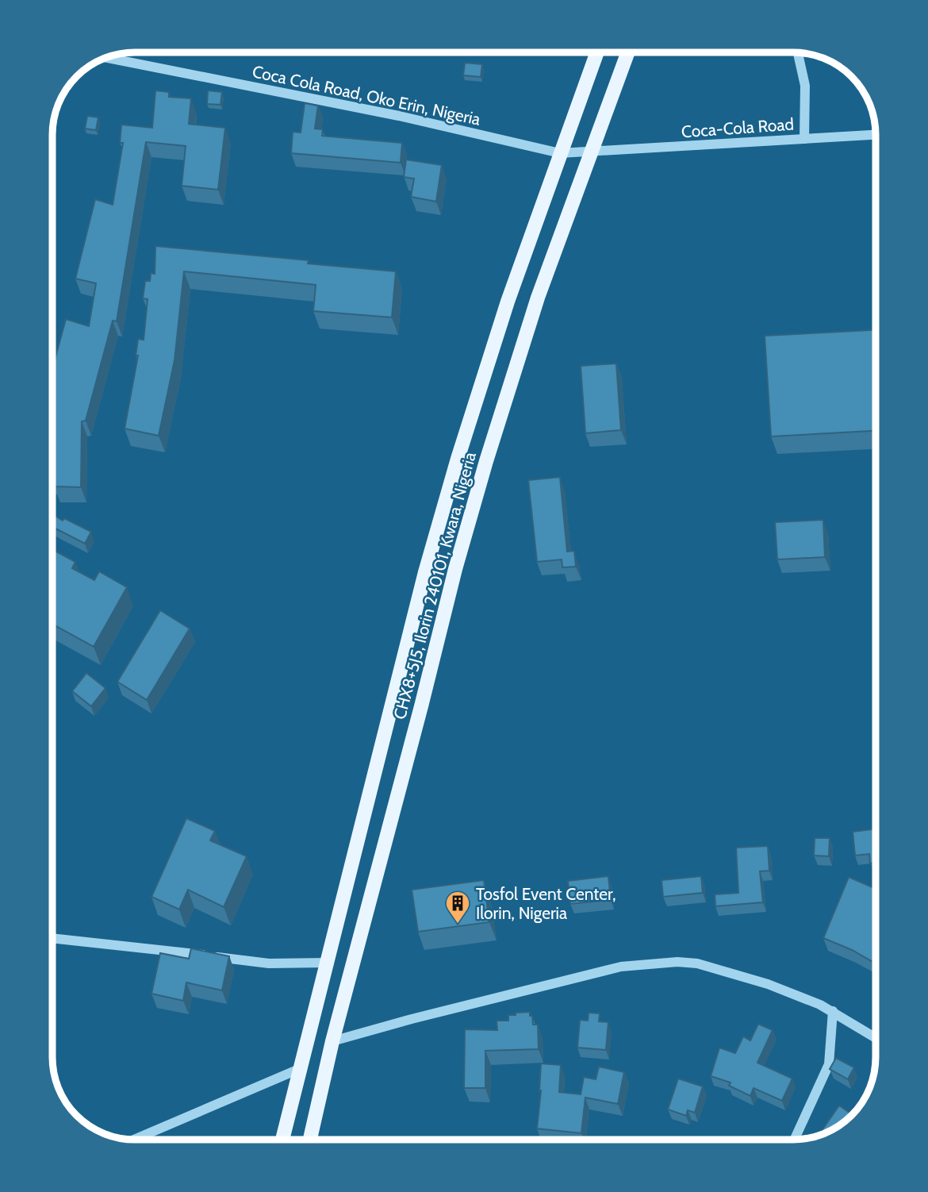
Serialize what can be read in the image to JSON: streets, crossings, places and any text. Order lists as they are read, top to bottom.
{
  "streets": {
    "main road": ["CHX8+5J5, Ilorin 240101, Kwara, Nigeria"],
    "street": ["Coca Cola Road, Oko Erin, Nigeria", "Coca-Cola Road"]
  },
  "crossings": [
    ["Coca Cola Road, Oko Erin, Nigeria", "Coca-Cola Road"],
    ["Coca Cola Road, Oko Erin, Nigeria", "CHX8+5J5, Ilorin 240101, Kwara, Nigeria"],
    ["Coca-Cola Road", "CHX8+5J5, Ilorin 240101, Kwara, Nigeria"]
  ],
  "places": {
    "building": ["Tosfol Event Center, Ilorin, Nigeria"]
  }
}
